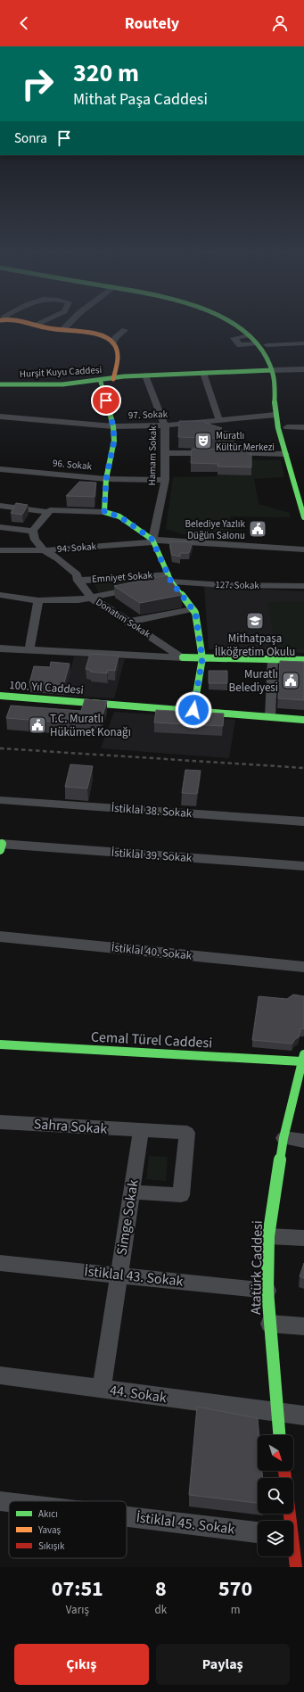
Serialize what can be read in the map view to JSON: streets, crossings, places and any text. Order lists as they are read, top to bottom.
{
  "streets": {
    "main road": [
      "Hurşit Kuyu Caddesi",
      "100. Yıl Caddesi",
      "Cemal Türel Caddesi",
      "Atatürk Caddesi"
    ],
    "street": [
      "97. Sokak",
      "Hamam Sokak",
      "96. Sokak",
      "94. Sokak",
      "Emniyet Sokak",
      "127. Sokak",
      "Donatım Sokak",
      "İstiklal 38. Sokak",
      "İstiklal 39. Sokak",
      "İstiklal 40. Sokak",
      "Sahra Sokak",
      "Simge Sokak",
      "İstiklal 43. Sokak",
      "44. Sokak",
      "İstiklal 45. Sokak"
    ]
  },
  "crossings": [
    ["Hurşit Kuyu Caddesi", "Hamam Sokak"],
    ["97. Sokak", "Hamam Sokak"],
    ["Hamam Sokak", "96. Sokak"],
    ["Hamam Sokak", "94. Sokak"],
    ["94. Sokak", "Donatım Sokak"],
    ["Emniyet Sokak", "127. Sokak"],
    ["Emniyet Sokak", "Donatım Sokak"],
    ["Cemal Türel Caddesi", "Atatürk Caddesi"],
    ["Sahra Sokak", "Simge Sokak"],
    ["Simge Sokak", "İstiklal 43. Sokak"],
    ["Simge Sokak", "44. Sokak"],
    ["Atatürk Caddesi", "İstiklal 43. Sokak"],
    ["Atatürk Caddesi", "44. Sokak"]
  ],
  "places": {
    "theatre": ["Muratlı Kültür Merkezi"],
    "public building": ["Belediye Yazlık Düğün Salonu", "Muratlı Belediyesi", "T.C. Muratlı Hükümet Konağı"],
    "school or university": ["Mithatpaşa İlköğretim Okulu"]
  },
  "legend": ["Akıcı", "Yavaş", "Sıkışık"],
  "north": "bottom right",
  "page": {
    "header": "Routely",
    "turn": ["320 m", "Mithat Paşa Caddesi"],
    "then": "Sonra",
    "eta": [
      "07:51",
      "Varış",
      "8",
      "dk",
      "570",
      "m"
    ],
    "buttons": ["Çıkış", "Paylaş"]
  }
}
